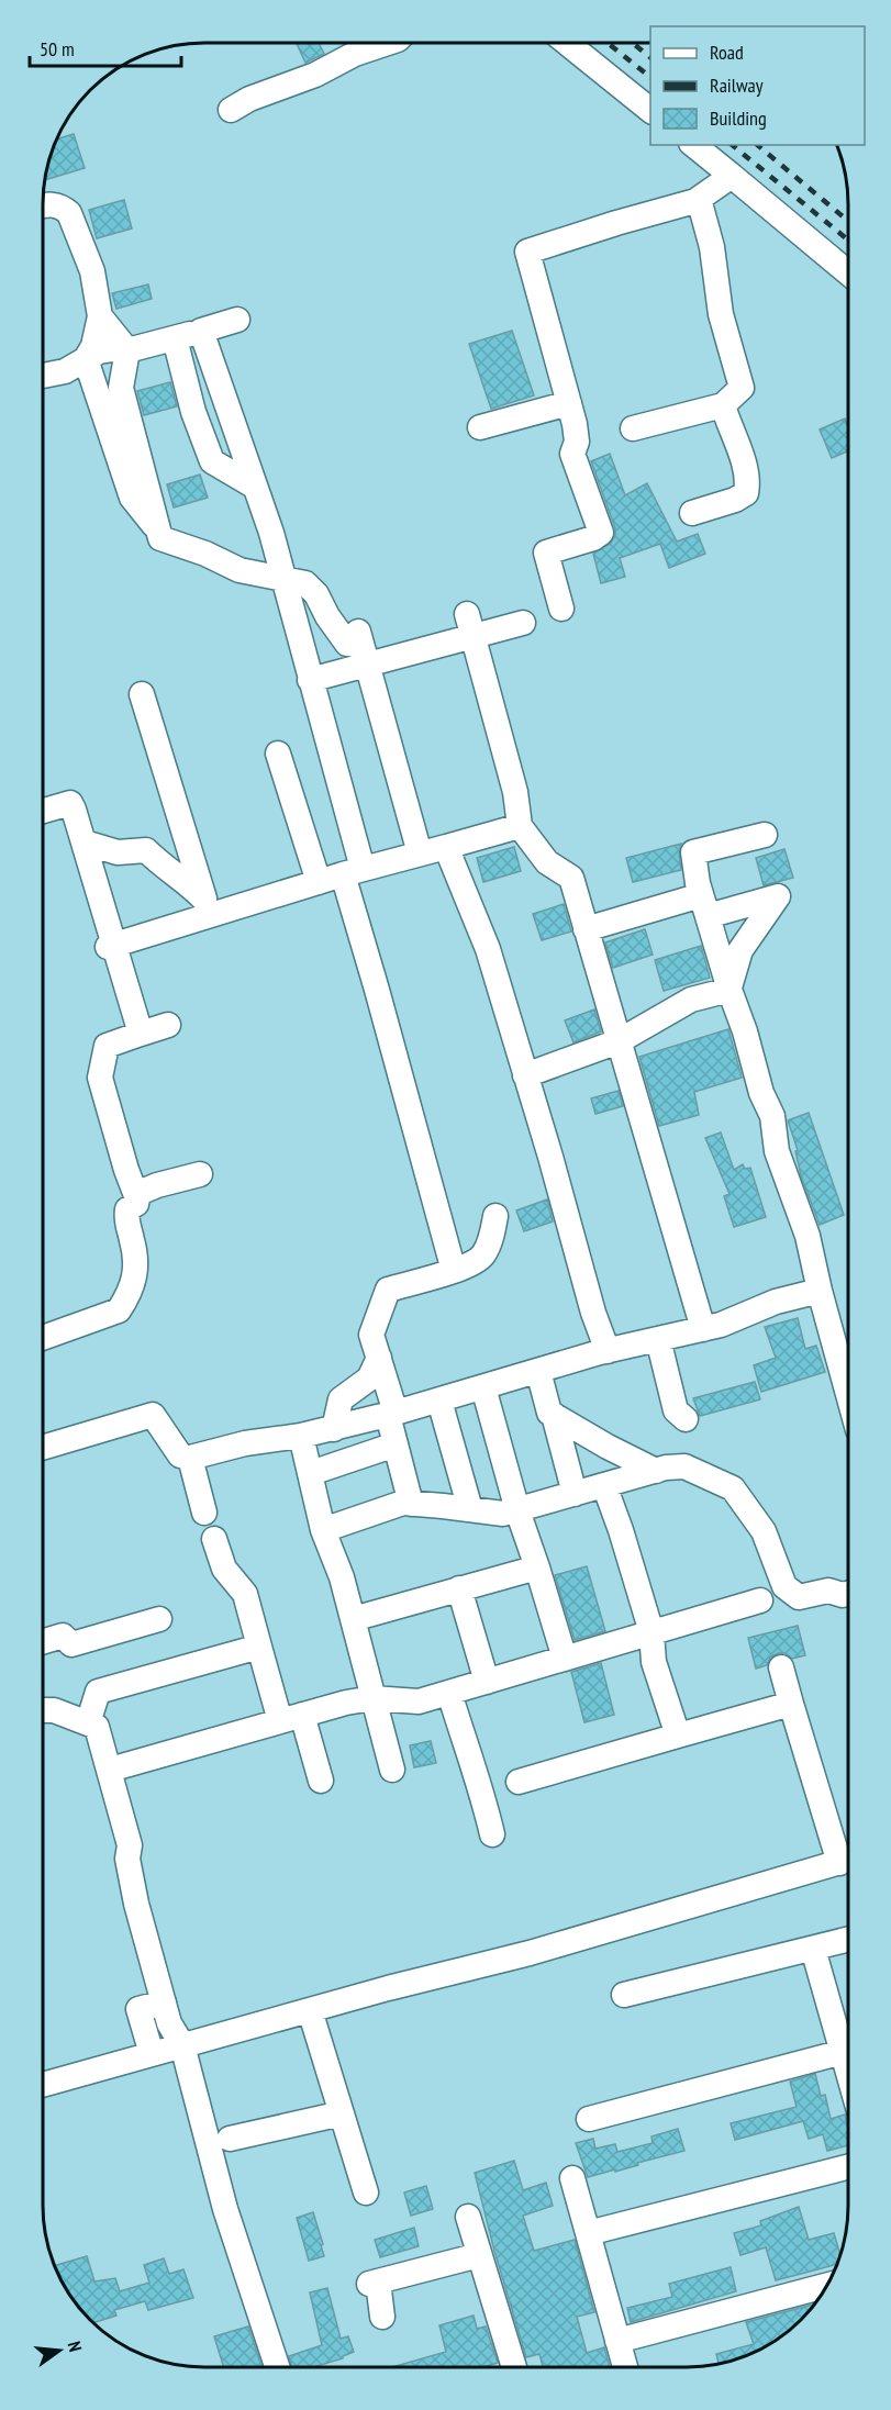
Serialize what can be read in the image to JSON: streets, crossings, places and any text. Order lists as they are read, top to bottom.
{
  "legend": ["Road", "Railway", "Building"],
  "scale_bar": "50 m",
  "north": "right"
}
